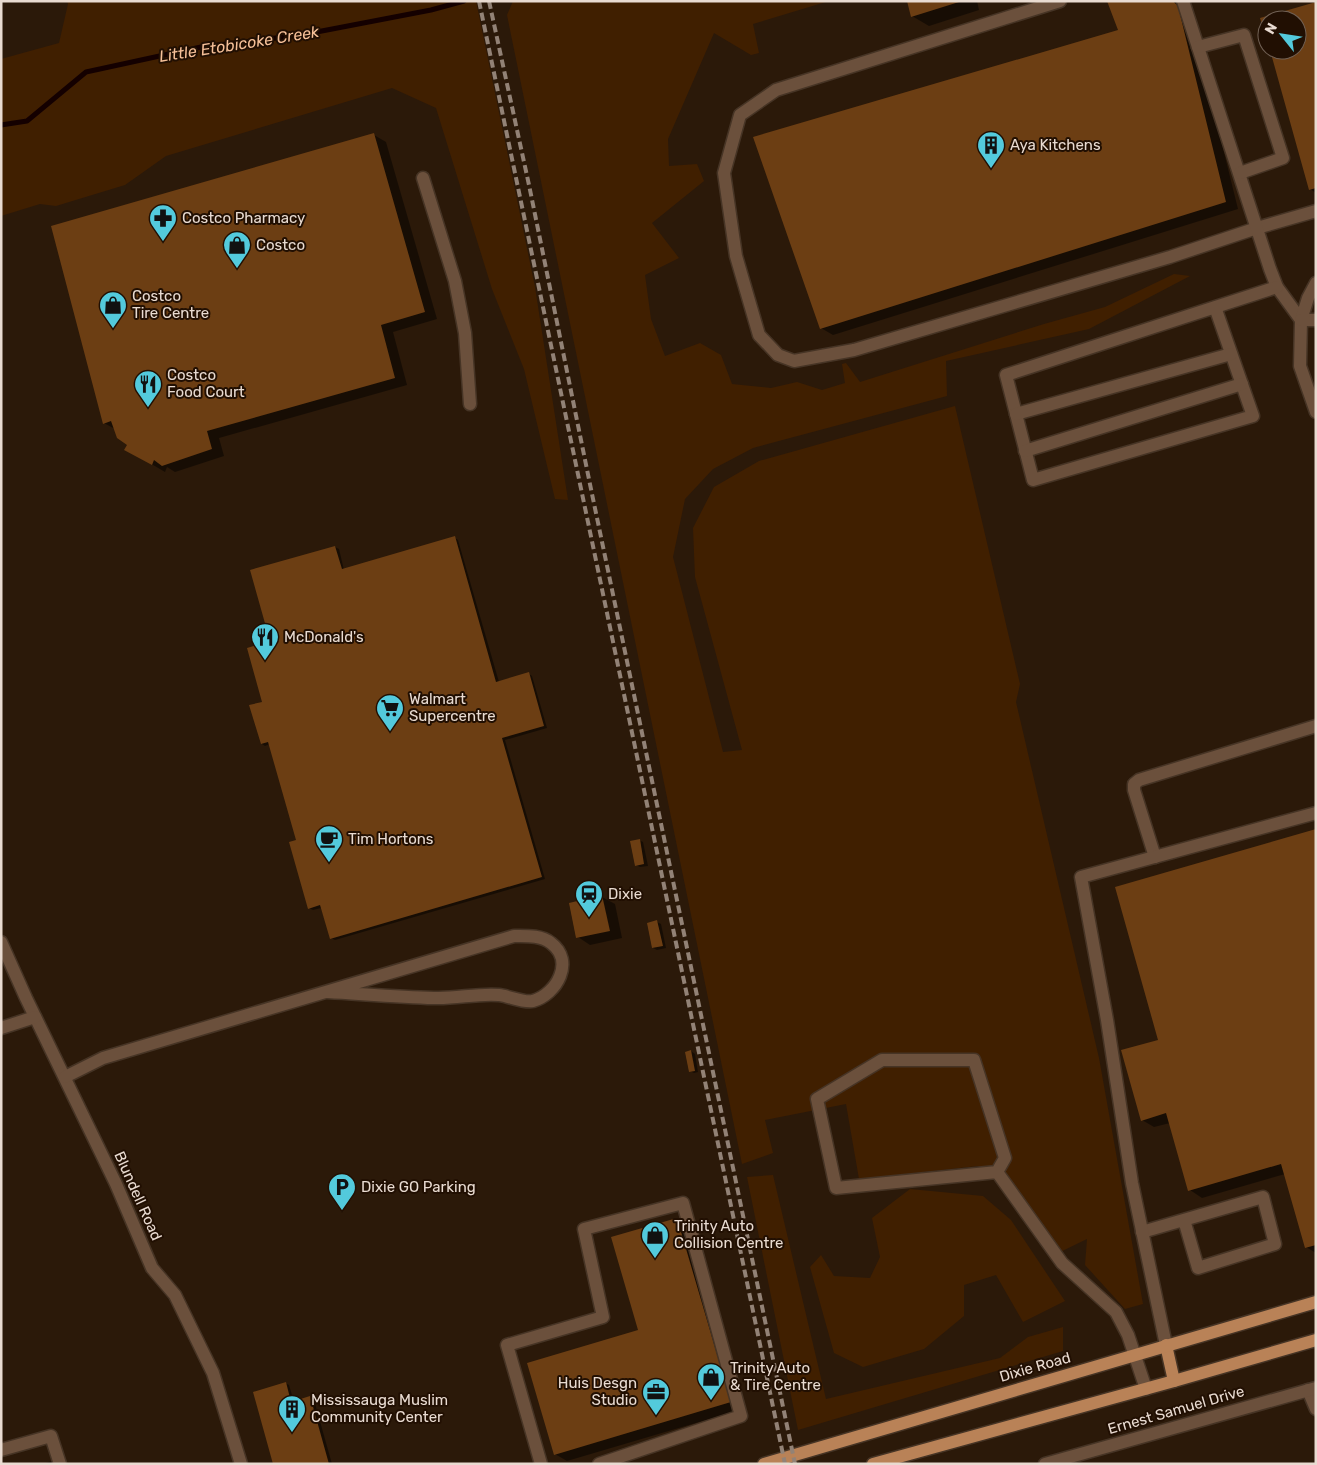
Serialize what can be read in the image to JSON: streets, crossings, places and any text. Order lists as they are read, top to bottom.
{
  "streets": {
    "main road": ["Dixie Road"],
    "street": ["Blundell Road", "Ernest Samuel Drive"]
  },
  "water": ["Little Etobicoke Creek"],
  "places": {
    "building": ["Aya Kitchens", "Mississauga Muslim Community Center"],
    "pharmacy": ["Costco Pharmacy"],
    "shop": [
      "Costco",
      "Costco Tire Centre",
      "Trinity Auto Collision Centre",
      "Trinity Auto & Tire Centre"
    ],
    "restaurant": ["Costco Food Court", "McDonald's"],
    "supermarket": ["Walmart Supercentre"],
    "cafe": ["Tim Hortons"],
    "station": ["Dixie"],
    "parking": ["Dixie GO Parking"],
    "office": ["Huis Desgn Studio"]
  },
  "north": "top left"
}
